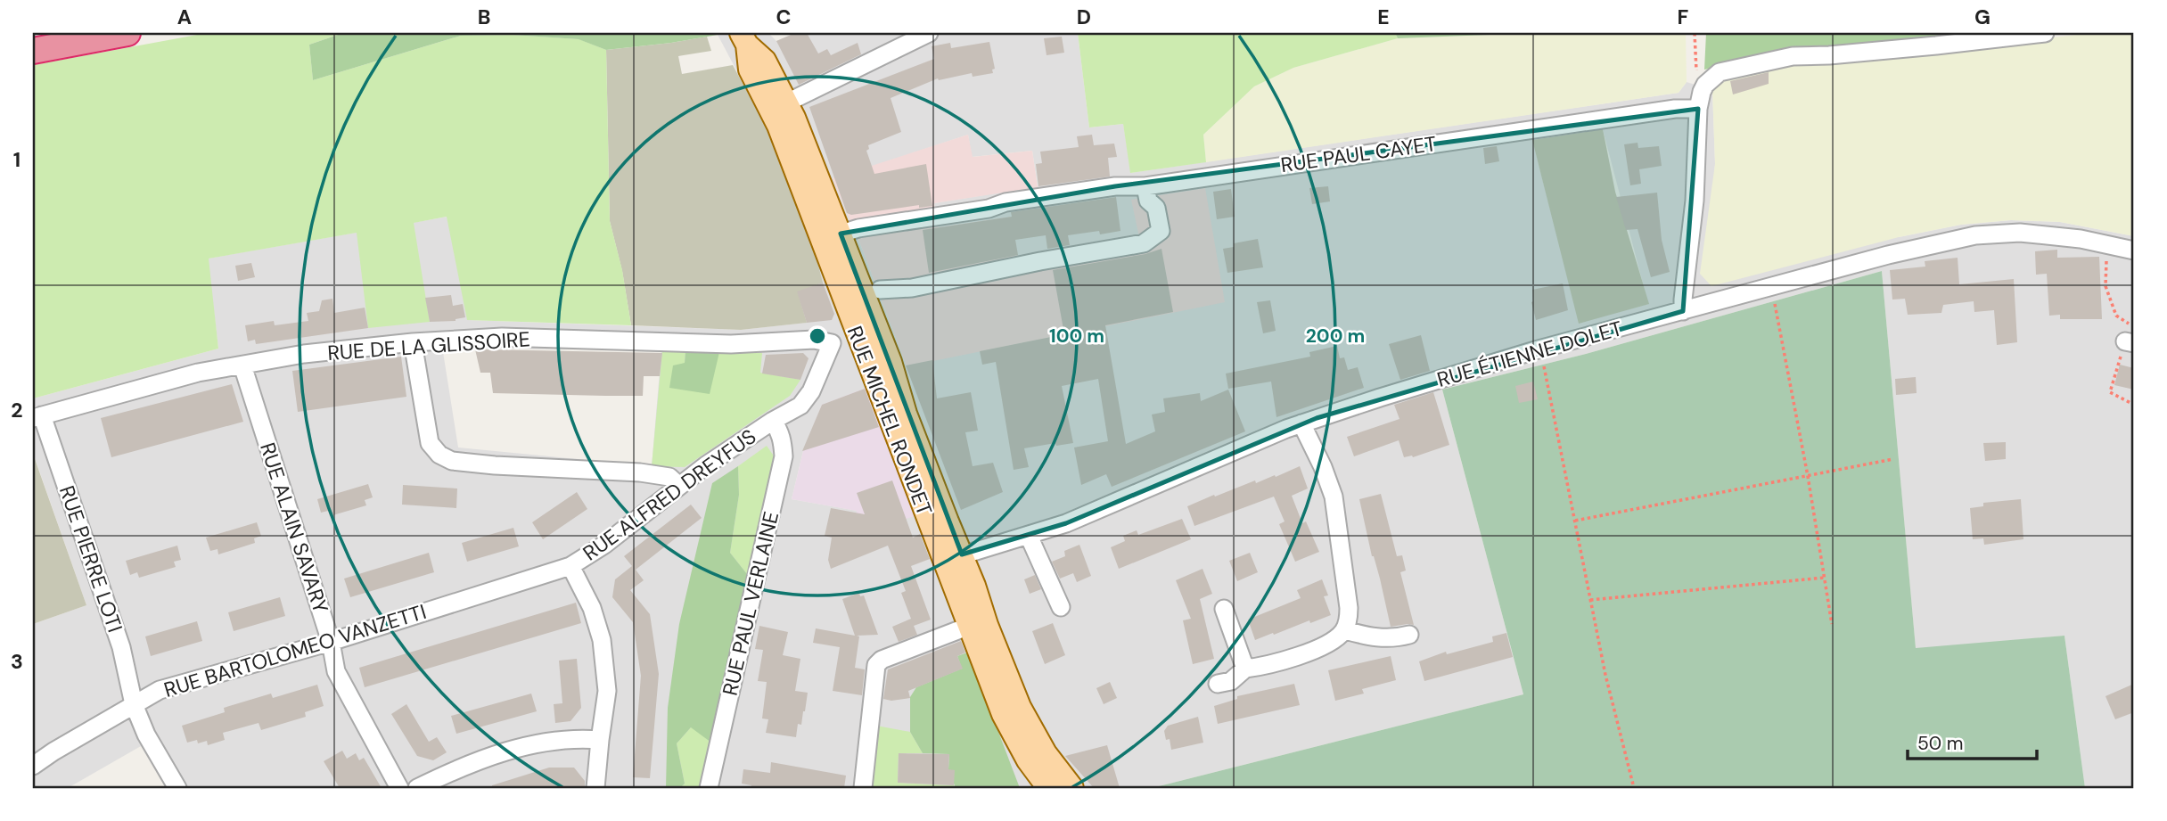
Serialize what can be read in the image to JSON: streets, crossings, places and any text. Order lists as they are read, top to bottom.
{
  "streets": {
    "main road": ["RUE MICHEL RONDET"],
    "street": [
      "RUE PAUL CAYET",
      "RUE DE LA GLISSOIRE",
      "RUE ÉTIENNE DOLET",
      "RUE ALFRED DREYFUS",
      "RUE ALAIN SAVARY",
      "RUE PIERRE LOTI",
      "RUE PAUL VERLAINE",
      "RUE BARTOLOMEO VANZETTI"
    ]
  },
  "crossings": [
    ["RUE PAUL CAYET", "RUE MICHEL RONDET"],
    ["RUE DE LA GLISSOIRE", "RUE ALFRED DREYFUS"],
    ["RUE DE LA GLISSOIRE", "RUE ALAIN SAVARY"],
    ["RUE DE LA GLISSOIRE", "RUE PIERRE LOTI"],
    ["RUE ÉTIENNE DOLET", "RUE MICHEL RONDET"],
    ["RUE ALFRED DREYFUS", "RUE PAUL VERLAINE"],
    ["RUE ALFRED DREYFUS", "RUE BARTOLOMEO VANZETTI"],
    ["RUE ALAIN SAVARY", "RUE BARTOLOMEO VANZETTI"],
    ["RUE PIERRE LOTI", "RUE BARTOLOMEO VANZETTI"]
  ],
  "scale_bar": "50 m",
  "grid": {
    "columns": [
      "A",
      "B",
      "C",
      "D",
      "E",
      "F",
      "G"
    ],
    "rows": ["1", "2", "3"]
  },
  "rings": ["100 m", "200 m"]
}
